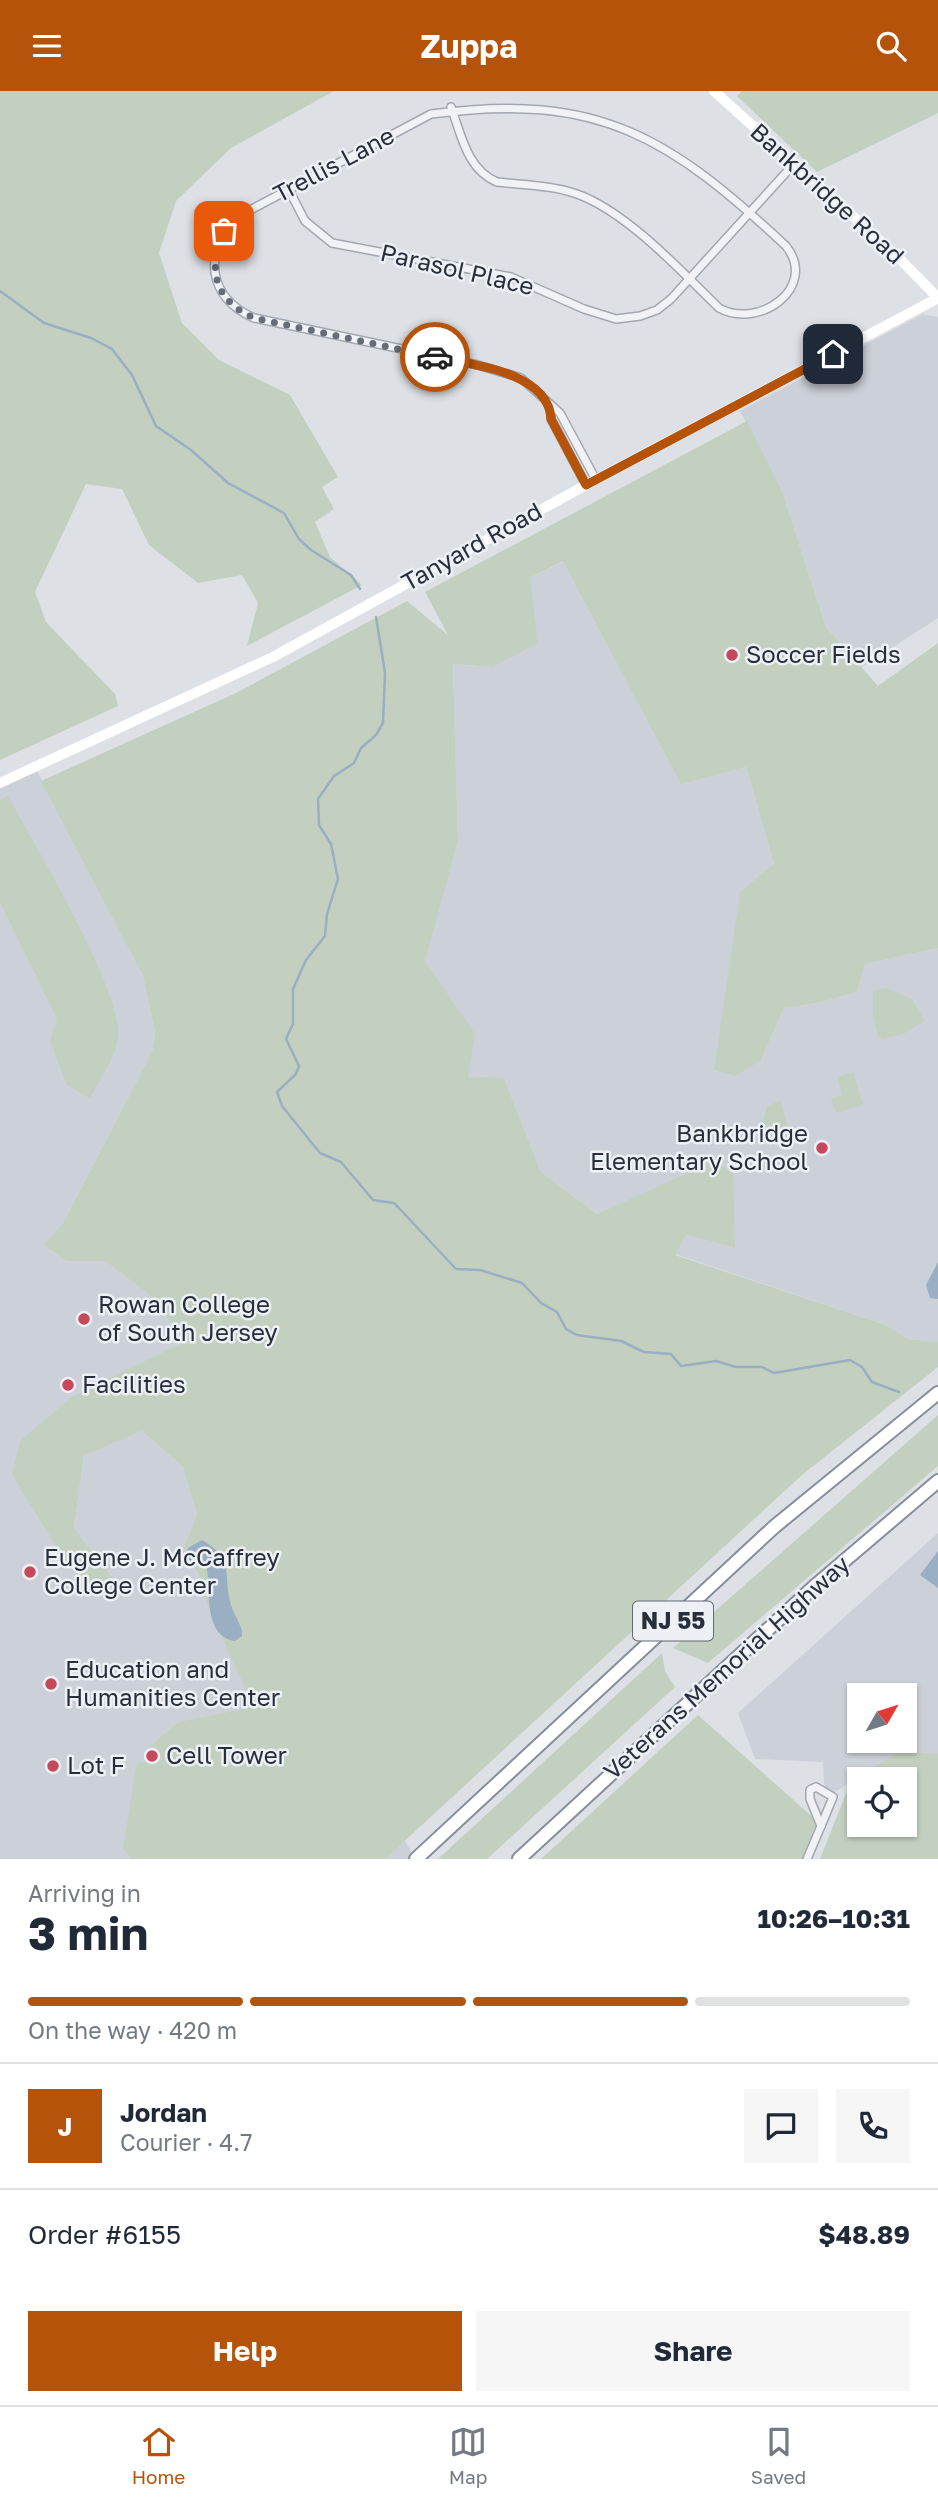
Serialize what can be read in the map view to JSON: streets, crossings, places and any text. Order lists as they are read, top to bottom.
{
  "streets": {
    "highway": ["NJ 55", "Veterans Memorial Highway"],
    "street": [
      "Trellis Lane",
      "Bankbridge Road",
      "Parasol Place",
      "Tanyard Road"
    ]
  },
  "crossings": [
    ["Trellis Lane", "Parasol Place"],
    ["Trellis Lane", "Tanyard Road"],
    ["Bankbridge Road", "Parasol Place"],
    ["Bankbridge Road", "Tanyard Road"]
  ],
  "places": [
    "Soccer Fields",
    "Bankbridge Elementary School",
    "Rowan College of South Jersey",
    "Facilities",
    "Eugene J. McCaffrey College Center",
    "Education and Humanities Center",
    "Cell Tower",
    "Lot F"
  ],
  "north": "top right",
  "page": {
    "header": "Zuppa",
    "heading": ["3 min", "Arriving in", "10:26–10:31"],
    "panel": [
      "Jordan",
      "Courier · 4.7",
      "Order #6155",
      "$48.89"
    ],
    "bar": "On the way · 420 m",
    "round": "J",
    "buttons": ["Help", "Share"],
    "tabs": ["Home", "Map", "Saved"]
  }
}
